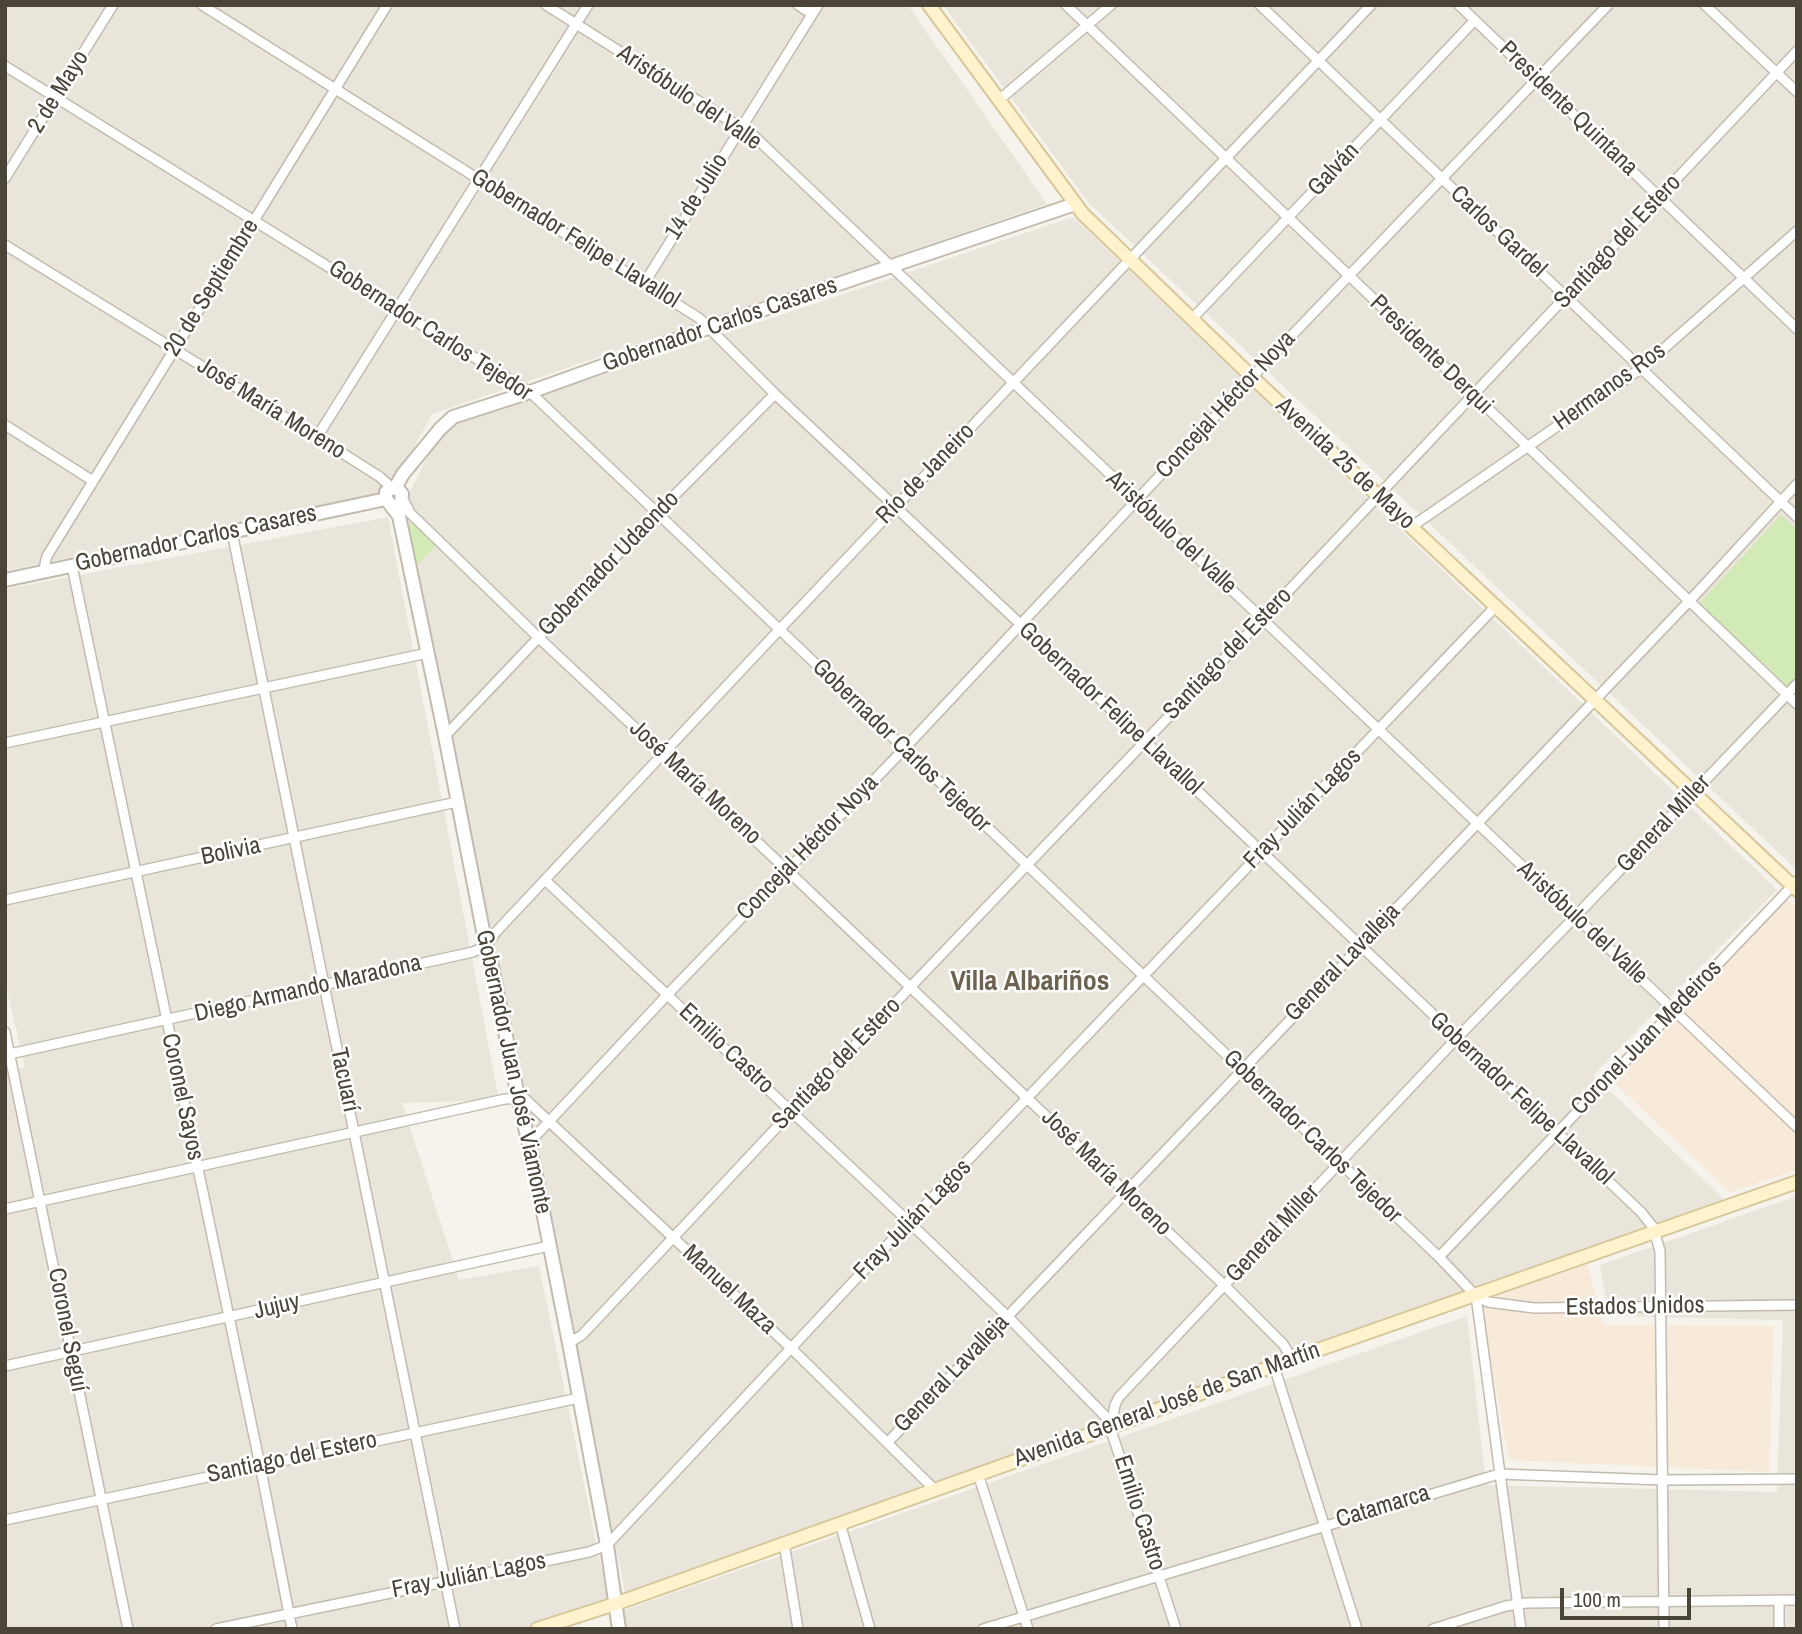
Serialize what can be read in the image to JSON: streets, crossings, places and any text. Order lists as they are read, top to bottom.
{
  "streets": {
    "main road": ["Avenida 25 de Mayo", "Avenida General José de San Martín"],
    "street": [
      "2 de Mayo",
      "Aristóbulo del Valle",
      "Presidente Quintana",
      "Galván",
      "14 de Julio",
      "Carlos Gardel",
      "Gobernador Felipe Llavallol",
      "Santiago del Estero",
      "20 de Septiembre",
      "Gobernador Carlos Casares",
      "Gobernador Carlos Tejedor",
      "Presidente Derqui",
      "Hermanos Ros",
      "Concejal Héctor Noya",
      "José María Moreno",
      "Río de Janeiro",
      "Gobernador Udaondo",
      "Fray Julián Lagos",
      "General Miller",
      "Bolivia",
      "General Lavalleja",
      "Diego Armando Maradona",
      "Coronel Juan Medeiros",
      "Emilio Castro",
      "Gobernador Juan José Viamonte",
      "Tacuarí",
      "Coronel Sayos",
      "Manuel Maza",
      "Jujuy",
      "Estados Unidos",
      "Coronel Seguí",
      "Catamarca"
    ]
  },
  "crossings": [
    ["2 de Mayo", "Gobernador Carlos Tejedor"],
    ["Aristóbulo del Valle", "14 de Julio"],
    ["Aristóbulo del Valle", "Santiago del Estero"],
    ["Aristóbulo del Valle", "Gobernador Carlos Casares"],
    ["Aristóbulo del Valle", "Concejal Héctor Noya"],
    ["Aristóbulo del Valle", "Río de Janeiro"],
    ["Aristóbulo del Valle", "Fray Julián Lagos"],
    ["Aristóbulo del Valle", "General Miller"],
    ["Aristóbulo del Valle", "General Lavalleja"],
    ["Aristóbulo del Valle", "Coronel Juan Medeiros"],
    ["Presidente Quintana", "Galván"],
    ["Presidente Quintana", "Santiago del Estero"],
    ["Presidente Quintana", "Hermanos Ros"],
    ["Presidente Quintana", "Concejal Héctor Noya"],
    ["Galván", "Carlos Gardel"],
    ["Galván", "Presidente Derqui"],
    ["Galván", "Avenida 25 de Mayo"],
    ["14 de Julio", "Gobernador Felipe Llavallol"],
    ["Carlos Gardel", "Santiago del Estero"],
    ["Carlos Gardel", "Hermanos Ros"],
    ["Carlos Gardel", "Concejal Héctor Noya"],
    ["Carlos Gardel", "Río de Janeiro"],
    ["Carlos Gardel", "General Lavalleja"],
    ["Gobernador Felipe Llavallol", "Santiago del Estero"],
    ["Gobernador Felipe Llavallol", "20 de Septiembre"],
    ["Gobernador Felipe Llavallol", "Gobernador Carlos Casares"],
    ["Gobernador Felipe Llavallol", "Concejal Héctor Noya"],
    ["Gobernador Felipe Llavallol", "Río de Janeiro"],
    ["Gobernador Felipe Llavallol", "Gobernador Udaondo"],
    ["Gobernador Felipe Llavallol", "Fray Julián Lagos"],
    ["Gobernador Felipe Llavallol", "General Miller"],
    ["Gobernador Felipe Llavallol", "General Lavalleja"],
    ["Gobernador Felipe Llavallol", "Coronel Juan Medeiros"],
    ["Gobernador Felipe Llavallol", "Avenida General José de San Martín"],
    ["Santiago del Estero", "Gobernador Carlos Tejedor"],
    ["Santiago del Estero", "Presidente Derqui"],
    ["Santiago del Estero", "José María Moreno"],
    ["Santiago del Estero", "Avenida 25 de Mayo"],
    ["Santiago del Estero", "Emilio Castro"],
    ["Santiago del Estero", "Gobernador Juan José Viamonte"],
    ["Santiago del Estero", "Tacuarí"],
    ["Santiago del Estero", "Coronel Sayos"],
    ["Santiago del Estero", "Manuel Maza"],
    ["Santiago del Estero", "Coronel Seguí"],
    ["20 de Septiembre", "Gobernador Carlos Casares"],
    ["20 de Septiembre", "Gobernador Carlos Tejedor"],
    ["20 de Septiembre", "José María Moreno"],
    ["Gobernador Carlos Casares", "Gobernador Carlos Tejedor"],
    ["Gobernador Carlos Casares", "José María Moreno"],
    ["Gobernador Carlos Casares", "Avenida 25 de Mayo"],
    ["Gobernador Carlos Casares", "Gobernador Juan José Viamonte"],
    ["Gobernador Carlos Casares", "Tacuarí"],
    ["Gobernador Carlos Casares", "Coronel Sayos"],
    ["Gobernador Carlos Tejedor", "Concejal Héctor Noya"],
    ["Gobernador Carlos Tejedor", "Río de Janeiro"],
    ["Gobernador Carlos Tejedor", "Gobernador Udaondo"],
    ["Gobernador Carlos Tejedor", "Fray Julián Lagos"],
    ["Gobernador Carlos Tejedor", "General Miller"],
    ["Gobernador Carlos Tejedor", "General Lavalleja"],
    ["Gobernador Carlos Tejedor", "Coronel Juan Medeiros"],
    ["Gobernador Carlos Tejedor", "Estados Unidos"],
    ["Gobernador Carlos Tejedor", "Avenida General José de San Martín"],
    ["Presidente Derqui", "Hermanos Ros"],
    ["Presidente Derqui", "Concejal Héctor Noya"],
    ["Presidente Derqui", "Río de Janeiro"],
    ["Presidente Derqui", "General Miller"],
    ["Presidente Derqui", "General Lavalleja"],
    ["Hermanos Ros", "Avenida 25 de Mayo"],
    ["Concejal Héctor Noya", "José María Moreno"],
    ["Concejal Héctor Noya", "Avenida 25 de Mayo"],
    ["Concejal Héctor Noya", "Emilio Castro"],
    ["Concejal Héctor Noya", "Gobernador Juan José Viamonte"],
    ["Concejal Héctor Noya", "Manuel Maza"],
    ["José María Moreno", "Río de Janeiro"],
    ["José María Moreno", "Gobernador Udaondo"],
    ["José María Moreno", "Fray Julián Lagos"],
    ["José María Moreno", "General Miller"],
    ["José María Moreno", "General Lavalleja"],
    ["José María Moreno", "Gobernador Juan José Viamonte"],
    ["José María Moreno", "Avenida General José de San Martín"],
    ["Avenida 25 de Mayo", "Río de Janeiro"],
    ["Avenida 25 de Mayo", "Fray Julián Lagos"],
    ["Avenida 25 de Mayo", "General Miller"],
    ["Avenida 25 de Mayo", "General Lavalleja"],
    ["Avenida 25 de Mayo", "Coronel Juan Medeiros"],
    ["Río de Janeiro", "Diego Armando Maradona"],
    ["Río de Janeiro", "Emilio Castro"],
    ["Río de Janeiro", "Gobernador Juan José Viamonte"],
    ["Gobernador Udaondo", "Gobernador Juan José Viamonte"],
    ["Fray Julián Lagos", "Emilio Castro"],
    ["Fray Julián Lagos", "Gobernador Juan José Viamonte"],
    ["Fray Julián Lagos", "Tacuarí"],
    ["Fray Julián Lagos", "Coronel Sayos"],
    ["Fray Julián Lagos", "Manuel Maza"],
    ["General Miller", "Emilio Castro"],
    ["General Miller", "Avenida General José de San Martín"],
    ["Bolivia", "Gobernador Juan José Viamonte"],
    ["Bolivia", "Tacuarí"],
    ["Bolivia", "Coronel Sayos"],
    ["General Lavalleja", "Emilio Castro"],
    ["General Lavalleja", "Manuel Maza"],
    ["Diego Armando Maradona", "Gobernador Juan José Viamonte"],
    ["Diego Armando Maradona", "Tacuarí"],
    ["Diego Armando Maradona", "Coronel Sayos"],
    ["Diego Armando Maradona", "Coronel Seguí"],
    ["Emilio Castro", "Avenida General José de San Martín"],
    ["Emilio Castro", "Catamarca"],
    ["Gobernador Juan José Viamonte", "Manuel Maza"],
    ["Gobernador Juan José Viamonte", "Jujuy"],
    ["Gobernador Juan José Viamonte", "Avenida General José de San Martín"],
    ["Tacuarí", "Jujuy"],
    ["Coronel Sayos", "Jujuy"],
    ["Manuel Maza", "Avenida General José de San Martín"],
    ["Jujuy", "Coronel Seguí"],
    ["Estados Unidos", "Avenida General José de San Martín"]
  ],
  "districts": ["Villa Albariños"],
  "scale_bar": "100 m"
}
